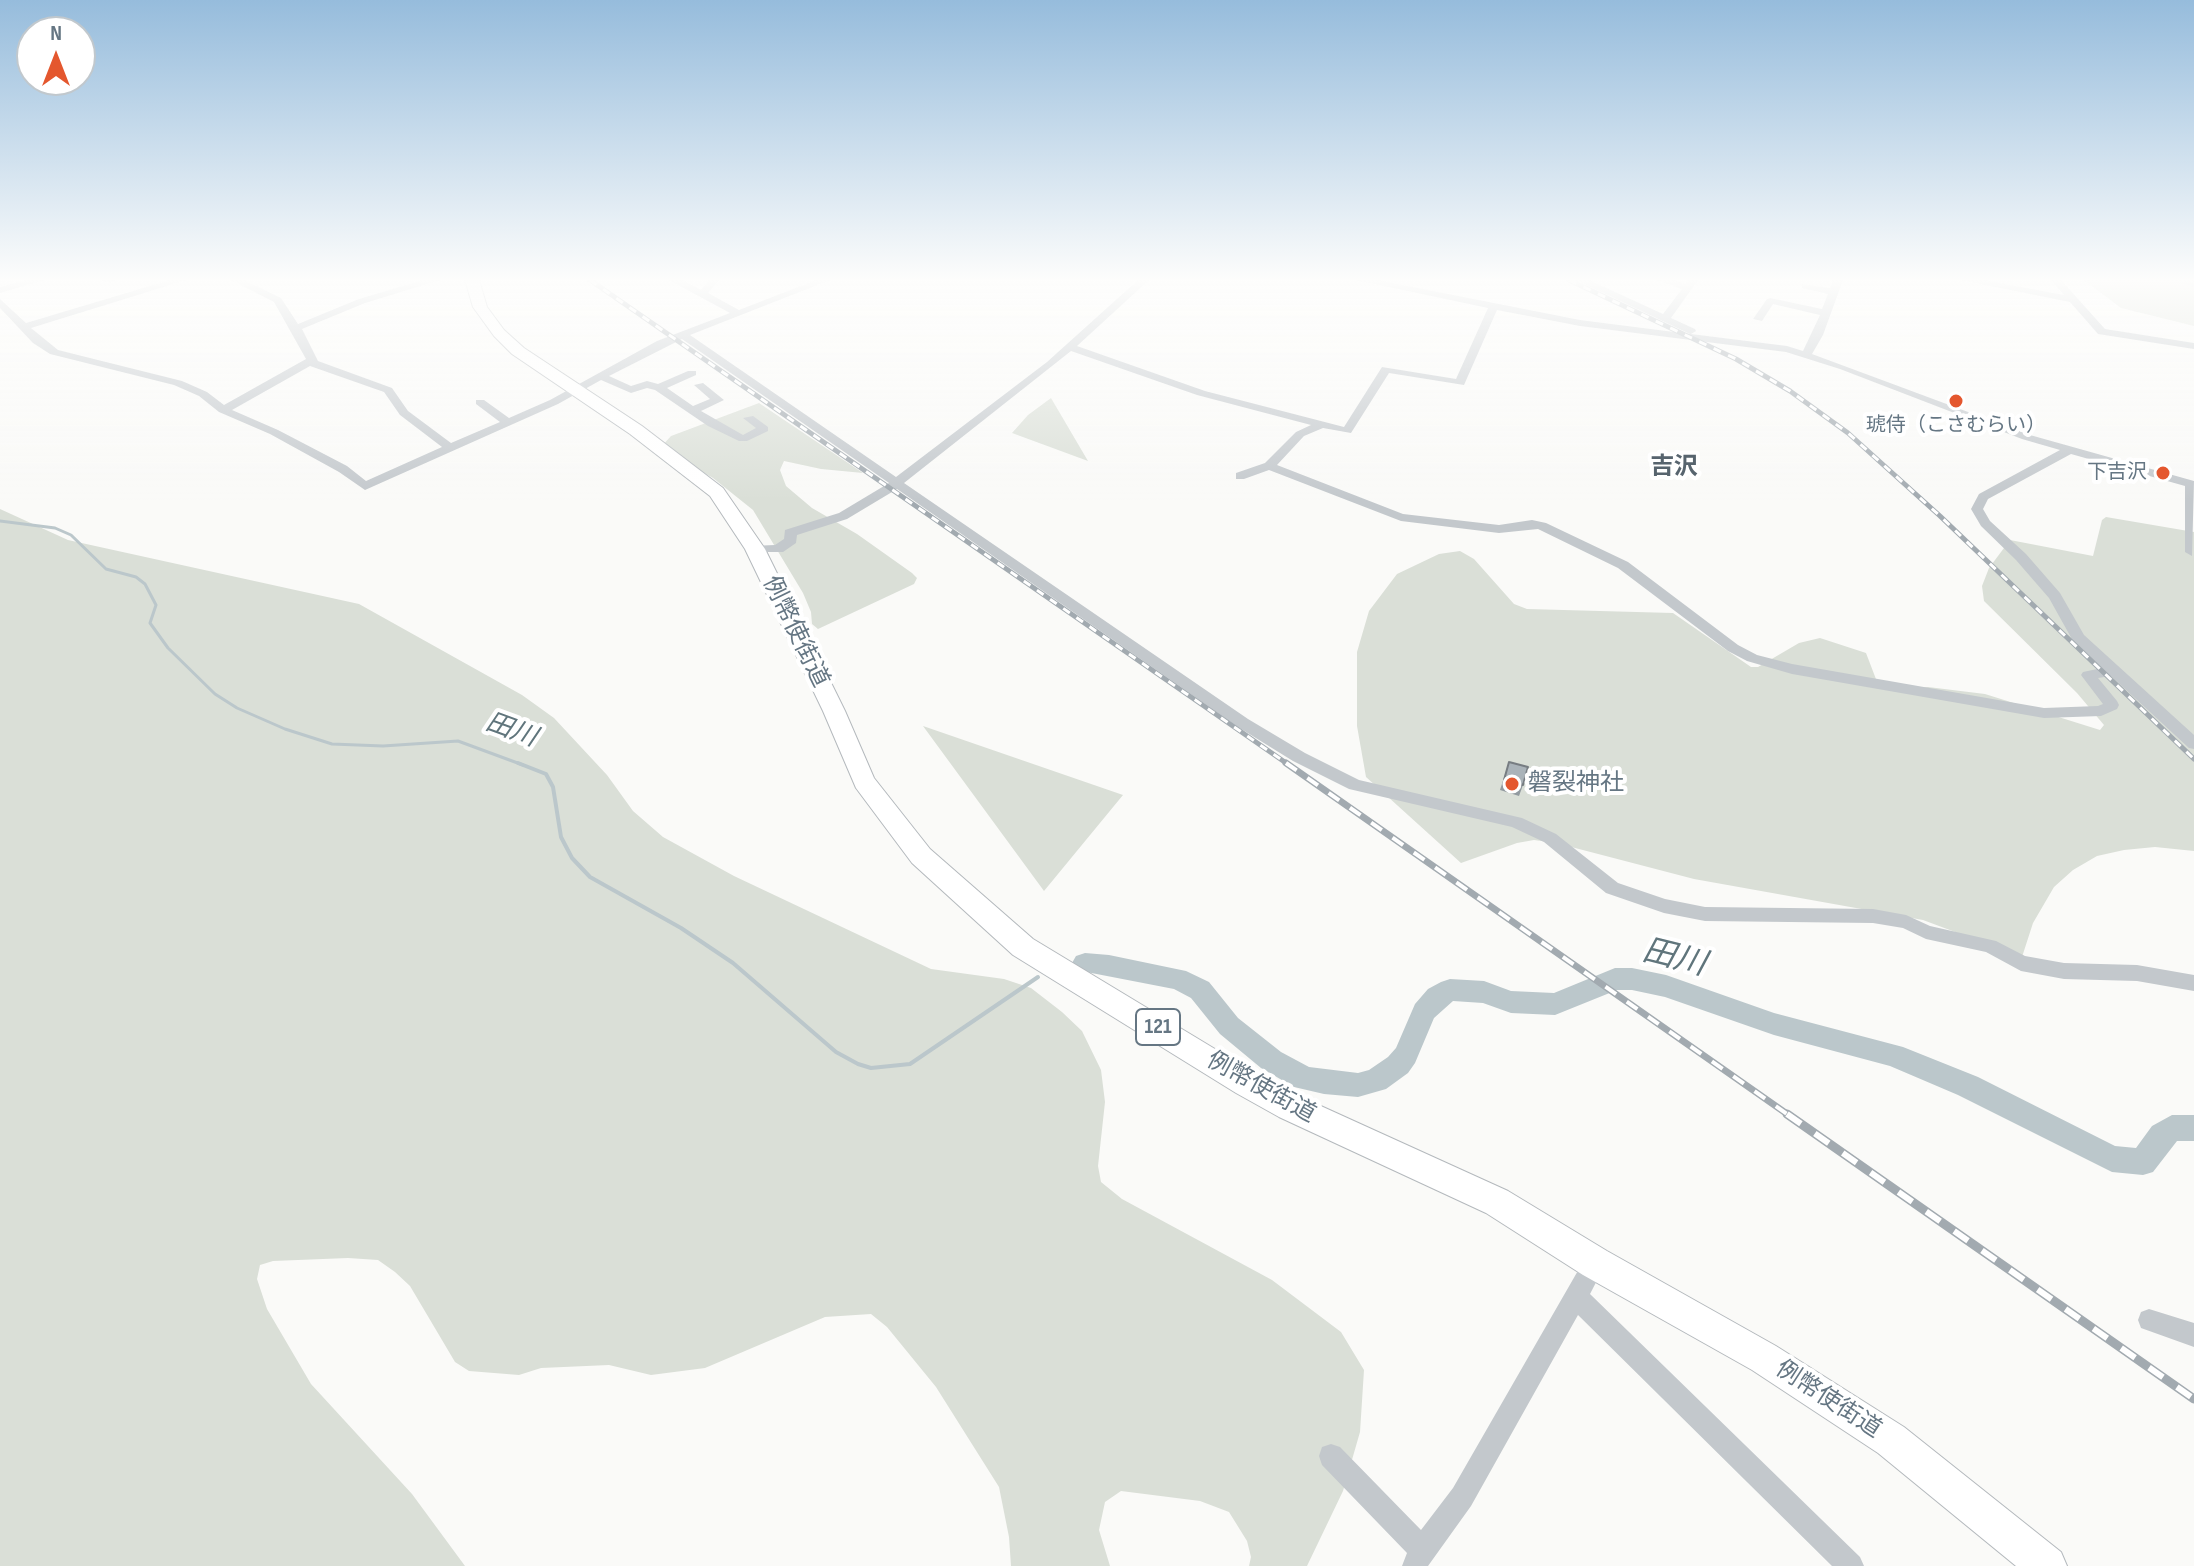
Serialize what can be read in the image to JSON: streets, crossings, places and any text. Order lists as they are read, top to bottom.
{
  "streets": {
    "highway": ["例幣使街道", "121"]
  },
  "districts": ["吉沢"],
  "water": ["田川"],
  "places": ["琥侍（こさむらい）", "下吉沢", "磐裂神社"],
  "north": "top"
}
